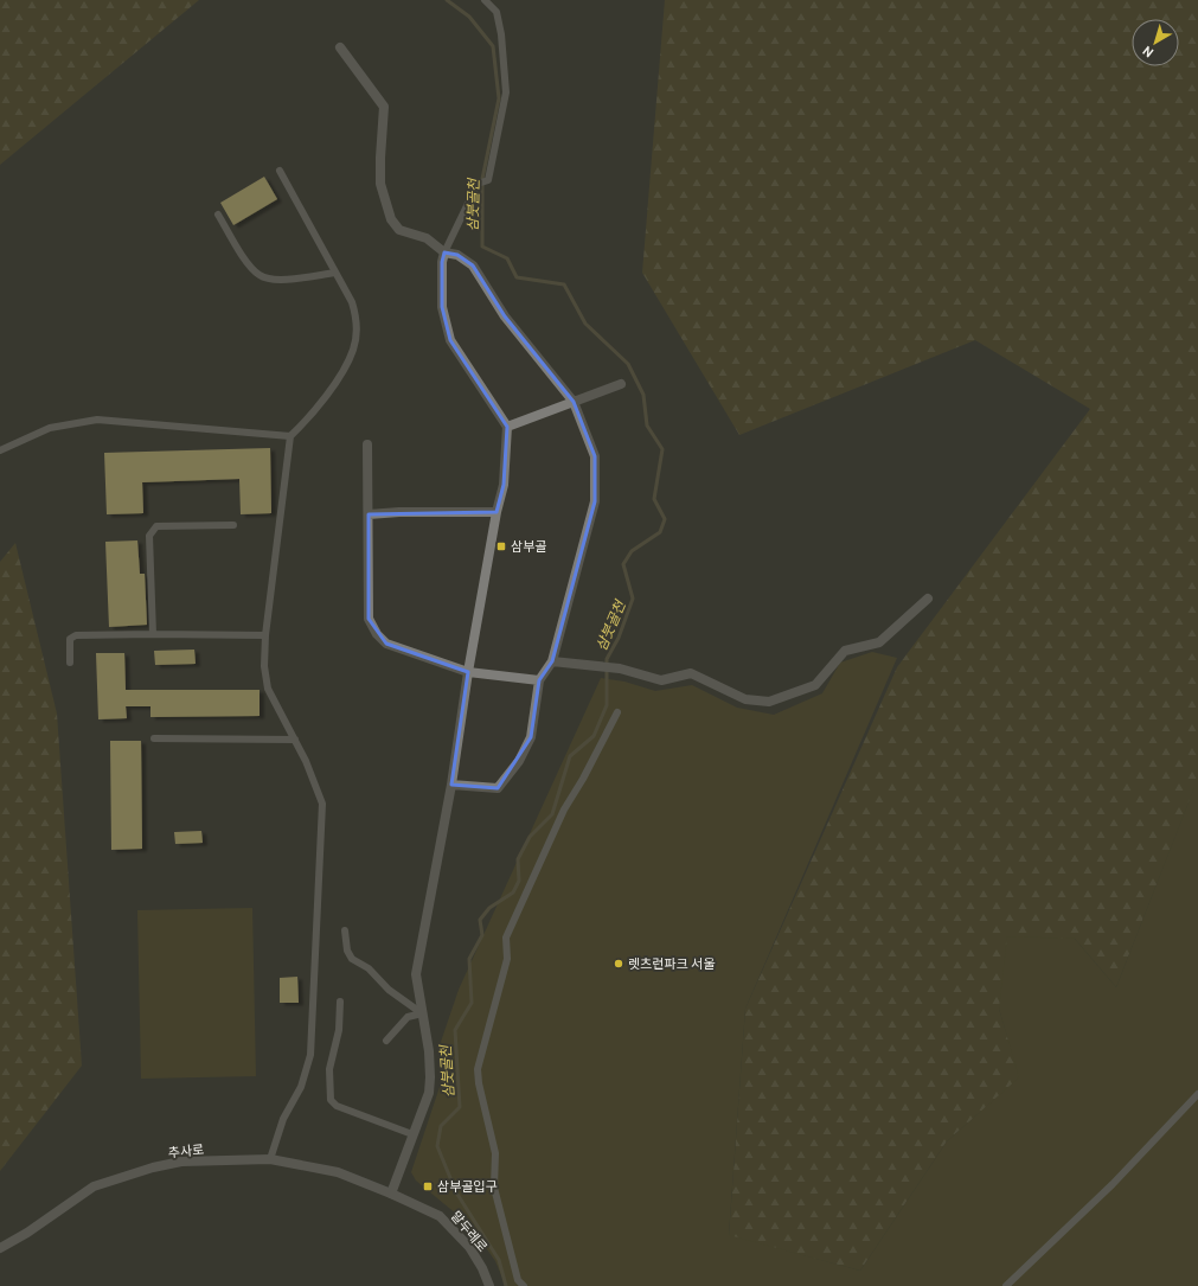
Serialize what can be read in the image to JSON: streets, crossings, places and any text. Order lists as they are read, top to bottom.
{
  "streets": {
    "street": ["추사로", "말두레로"]
  },
  "crossings": [
    ["추사로", "말두레로"]
  ],
  "water": ["삼붓골천"],
  "places": {
    "transit": ["삼부골", "삼부골입구"],
    "other": ["렛츠런파크 서울"]
  },
  "north": "bottom left"
}
